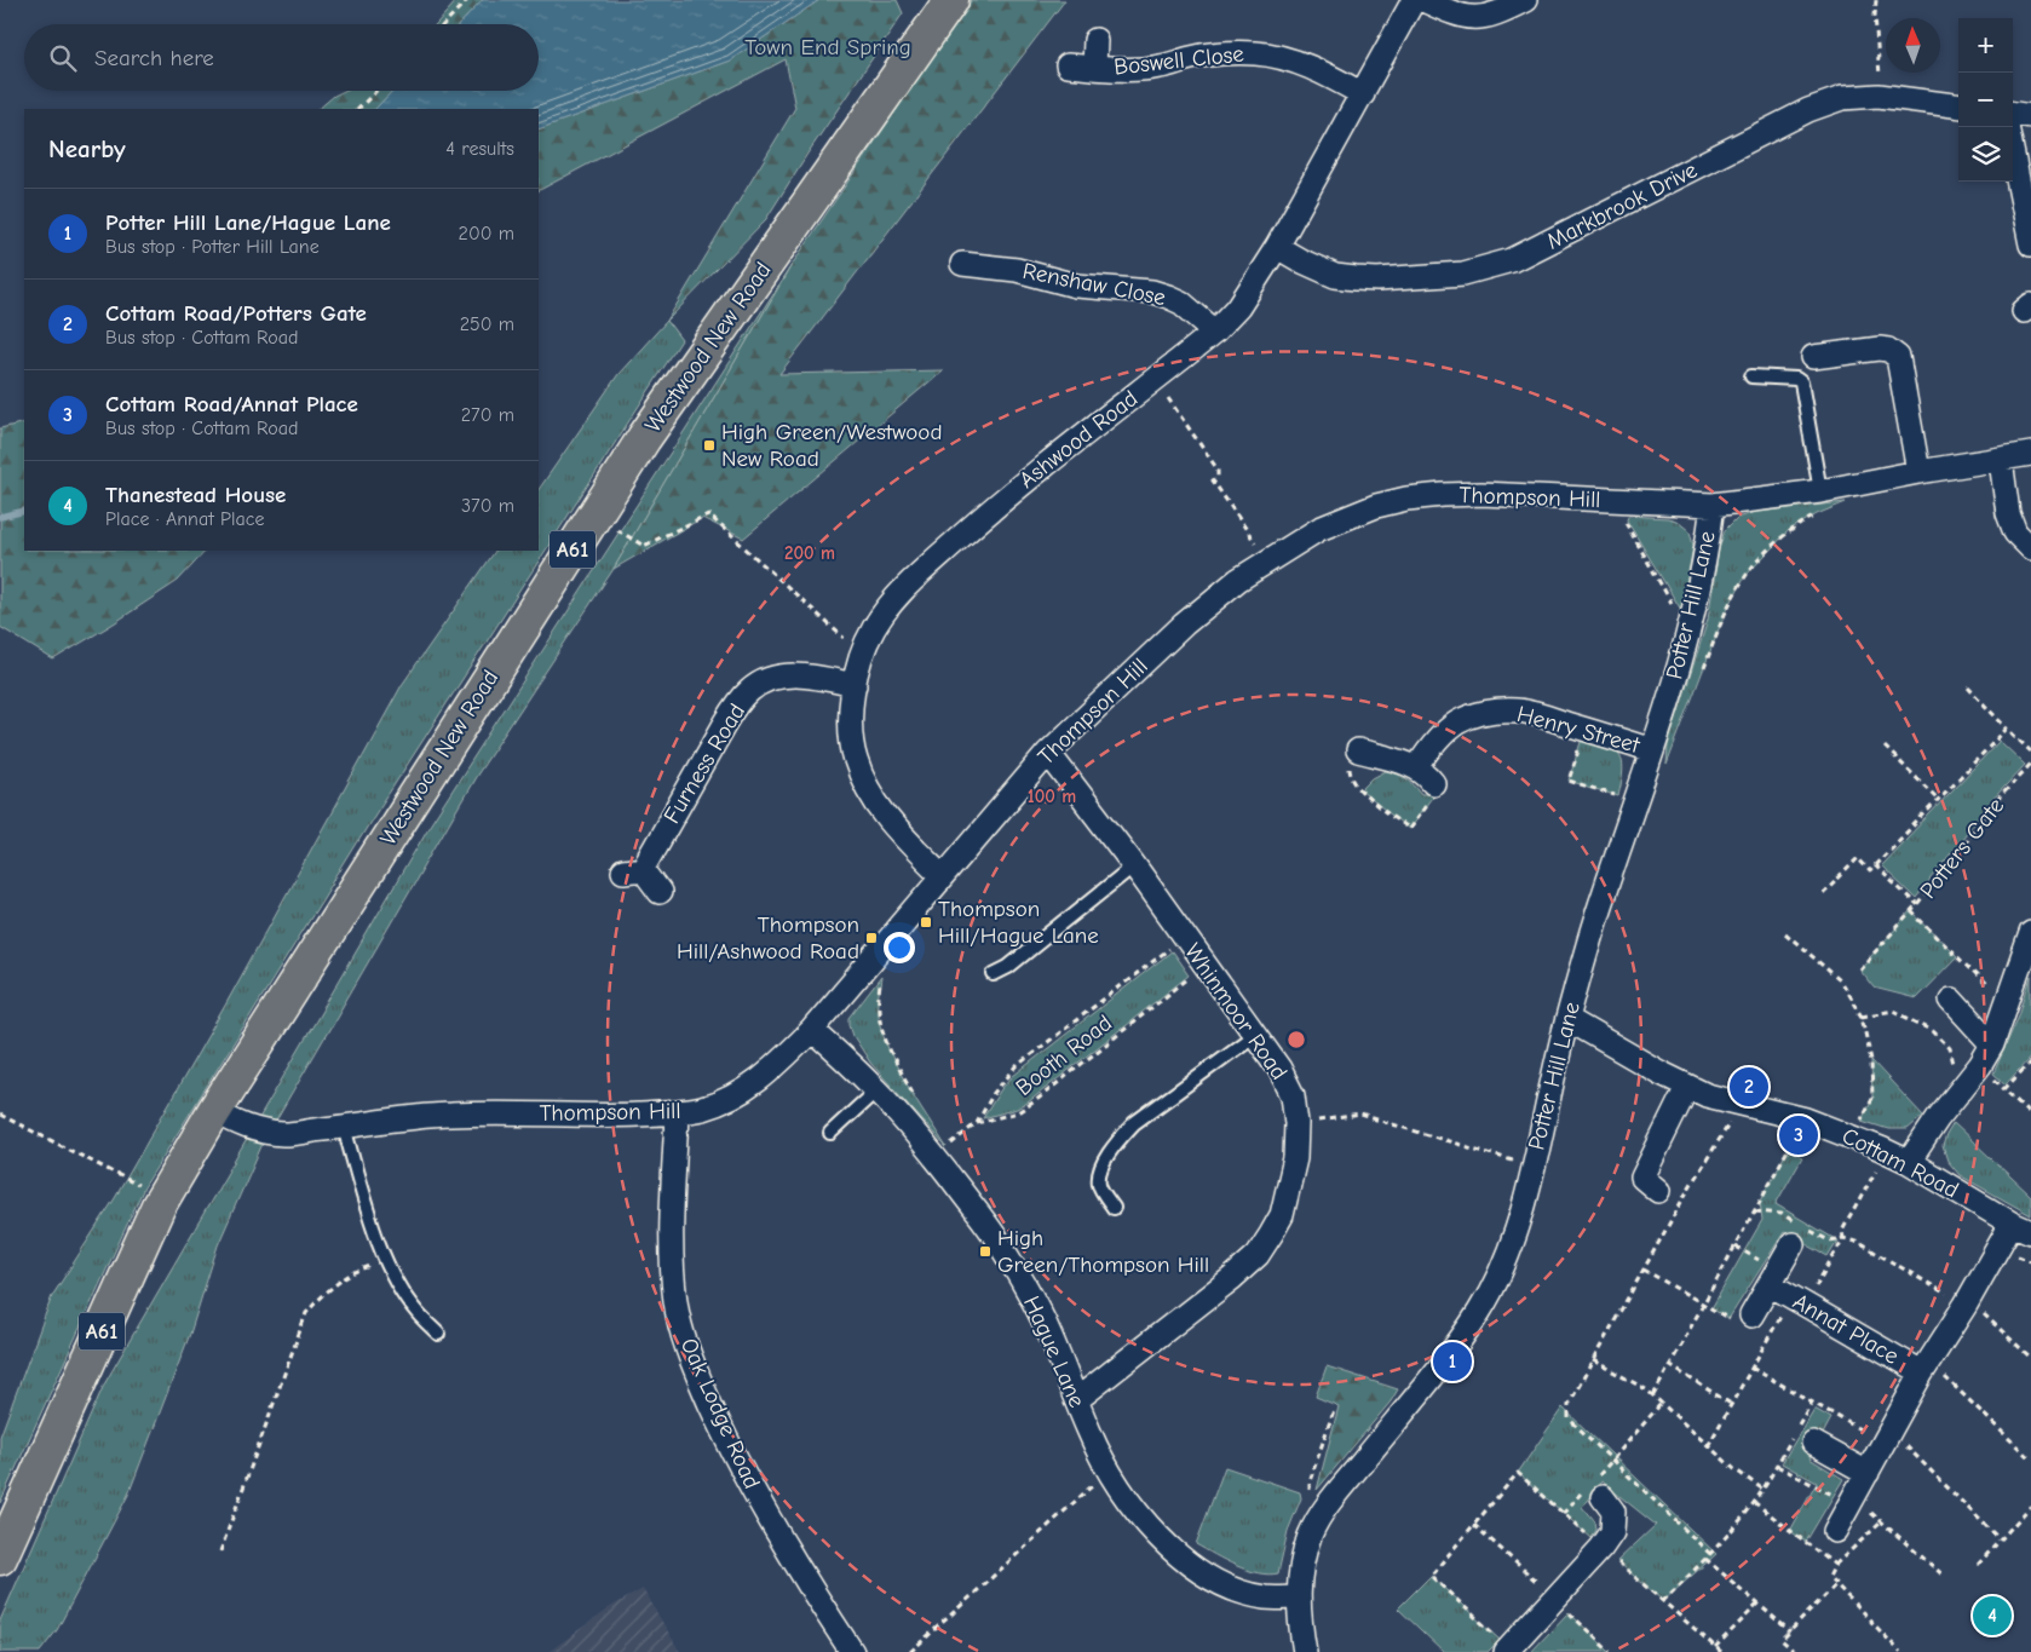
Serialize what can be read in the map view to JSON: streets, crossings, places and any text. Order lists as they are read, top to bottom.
{
  "streets": {
    "highway": ["Westwood New Road", "A61"],
    "street": [
      "Boswell Close",
      "Markbrook Drive",
      "Renshaw Close",
      "Ashwood Road",
      "Thompson Hill",
      "Potter Hill Lane",
      "Henry Street",
      "Furness Road",
      "Whinmoor Road",
      "Cottam Road",
      "Annat Place",
      "Hague Lane",
      "Oak Lodge Road"
    ],
    "path": ["Potters Gate", "Booth Road"]
  },
  "crossings": [
    ["Boswell Close", "Ashwood Road"],
    ["Markbrook Drive", "Ashwood Road"],
    ["Renshaw Close", "Ashwood Road"],
    ["Westwood New Road", "Thompson Hill"],
    ["Ashwood Road", "Thompson Hill"],
    ["Ashwood Road", "Furness Road"],
    ["Thompson Hill", "Potter Hill Lane"],
    ["Thompson Hill", "Whinmoor Road"],
    ["Thompson Hill", "Hague Lane"],
    ["Thompson Hill", "Oak Lodge Road"],
    ["Potter Hill Lane", "Henry Street"],
    ["Potter Hill Lane", "Cottam Road"],
    ["Potter Hill Lane", "Hague Lane"],
    ["Whinmoor Road", "Booth Road"],
    ["Whinmoor Road", "Hague Lane"],
    ["Booth Road", "Hague Lane"],
    ["Cottam Road", "Annat Place"]
  ],
  "parks": ["Town End Spring"],
  "places": {
    "transit": [
      "High Green/Westwood New Road",
      "Thompson Hill/Hague Lane",
      "Thompson Hill/Ashwood Road",
      "High Green/Thompson Hill"
    ]
  },
  "north": "top",
  "page": {
    "map_buttons": ["+", "−"],
    "search": "Search here",
    "heading": ["Nearby", "4 results"],
    "list": [
      {
        "mark": "1",
        "name": "Potter Hill Lane/Hague Lane",
        "note": "Bus stop · Potter Hill Lane",
        "value": "200 m"
      },
      {
        "mark": "2",
        "name": "Cottam Road/Potters Gate",
        "note": "Bus stop · Cottam Road",
        "value": "250 m"
      },
      {
        "mark": "3",
        "name": "Cottam Road/Annat Place",
        "note": "Bus stop · Cottam Road",
        "value": "270 m"
      },
      {
        "mark": "4",
        "name": "Thanestead House",
        "note": "Place · Annat Place",
        "value": "370 m"
      }
    ],
    "pins": [
      "2",
      "3",
      "1",
      "4"
    ]
  },
  "rings": ["200 m", "100 m"]
}
